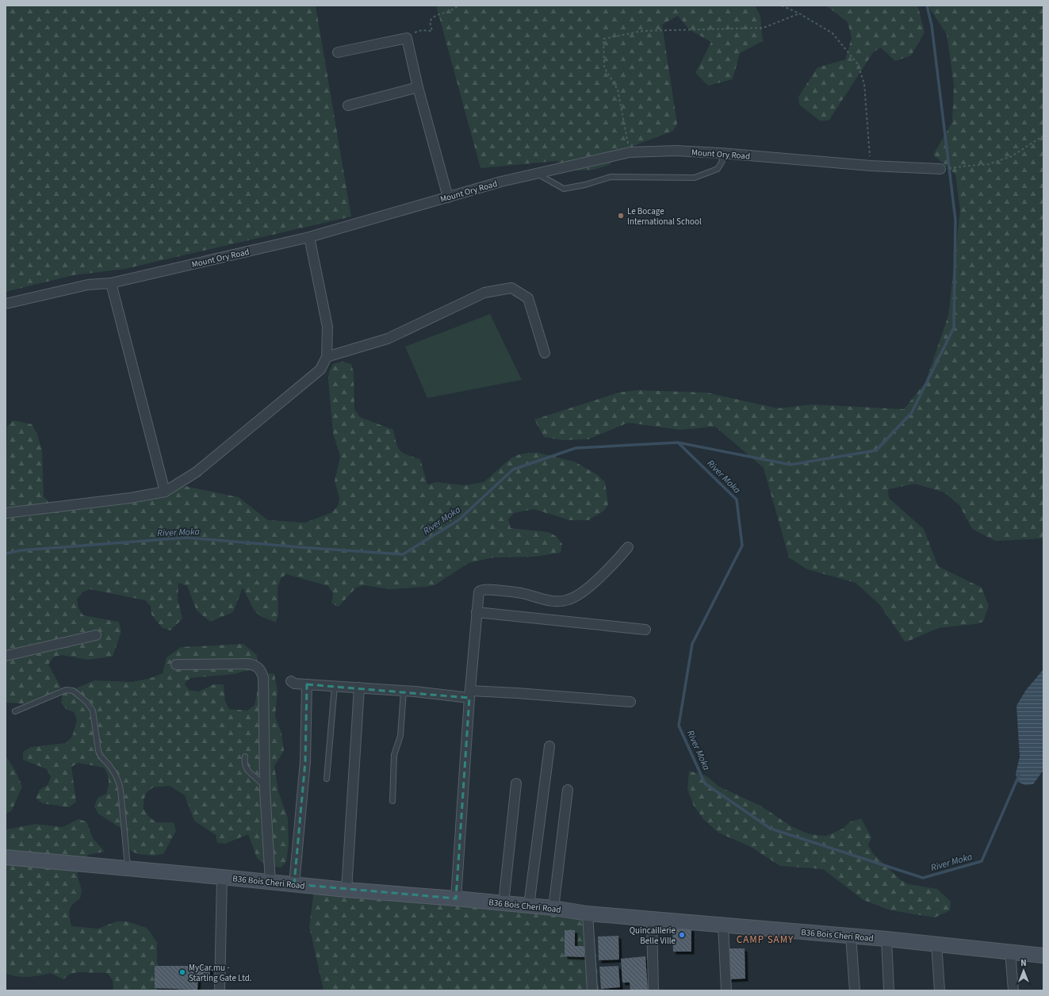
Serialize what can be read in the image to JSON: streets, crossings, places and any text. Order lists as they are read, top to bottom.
{
  "streets": {
    "main road": ["B36 Bois Cheri Road"],
    "street": ["Mount Ory Road"]
  },
  "districts": ["CAMP SAMY"],
  "water": ["River Moka"],
  "places": ["Le Bocage International School", "Quincaillerie Belle Ville", "MyCar.mu - Starting Gate Ltd."],
  "north": "top"
}
